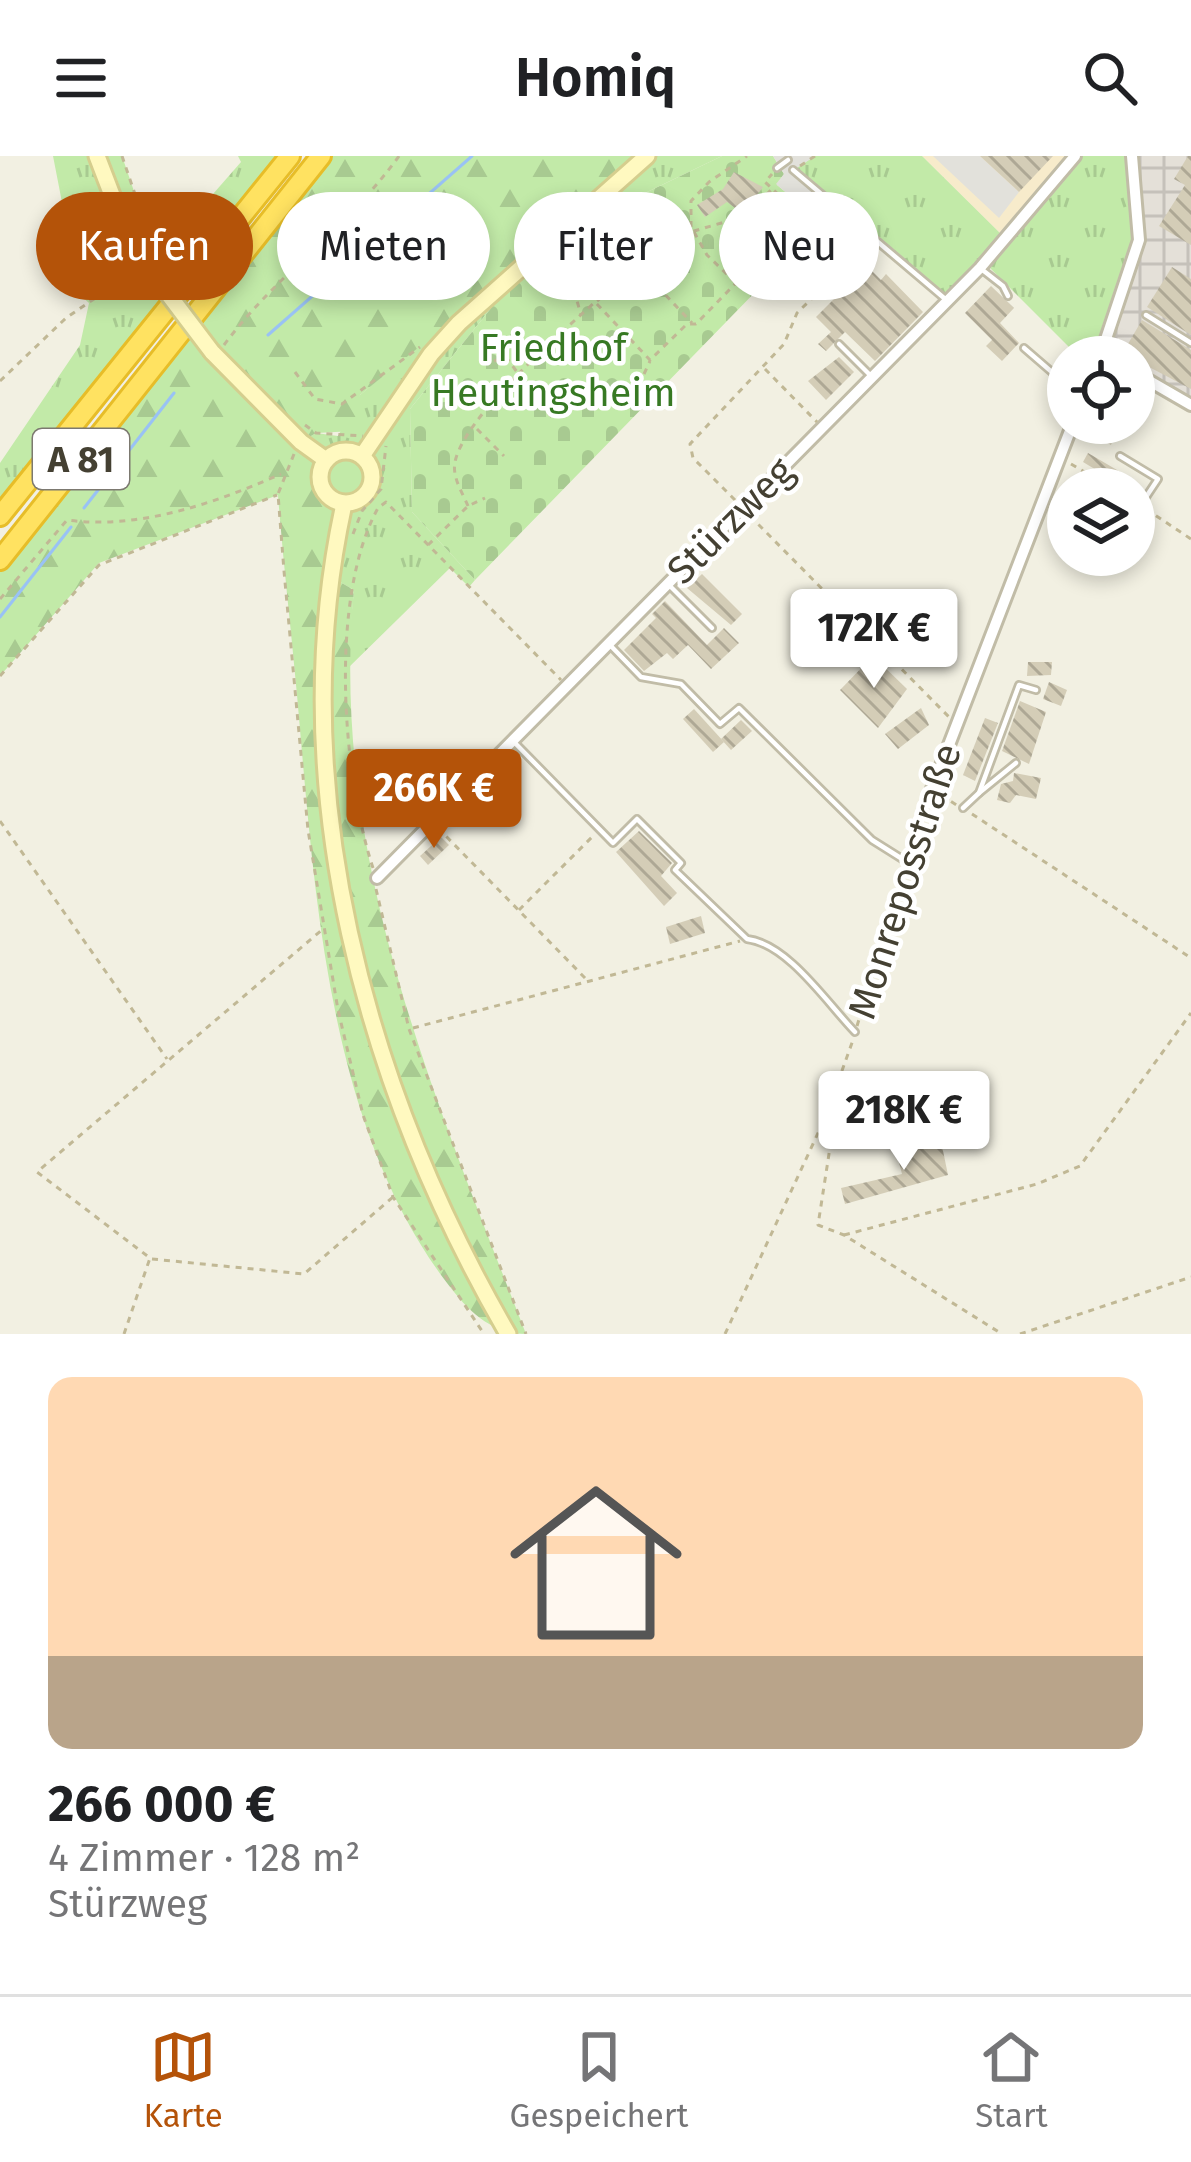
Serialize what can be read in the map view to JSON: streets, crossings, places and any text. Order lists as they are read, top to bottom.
{
  "streets": {
    "highway": ["A 81"],
    "street": ["Stürzweg", "Monreposstraße"]
  },
  "parks": ["Friedhof Heutingsheim"],
  "page": {
    "header": "Homiq",
    "chip": [
      "Kaufen",
      "Mieten",
      "Filter",
      "Neu"
    ],
    "price": ["172K €", "266K €", "218K €"],
    "list": [
      {
        "name": "266 000 €",
        "note": "4 Zimmer · 128 m² · Stürzweg"
      }
    ],
    "tabs": ["Karte", "Gespeichert", "Start"]
  }
}
